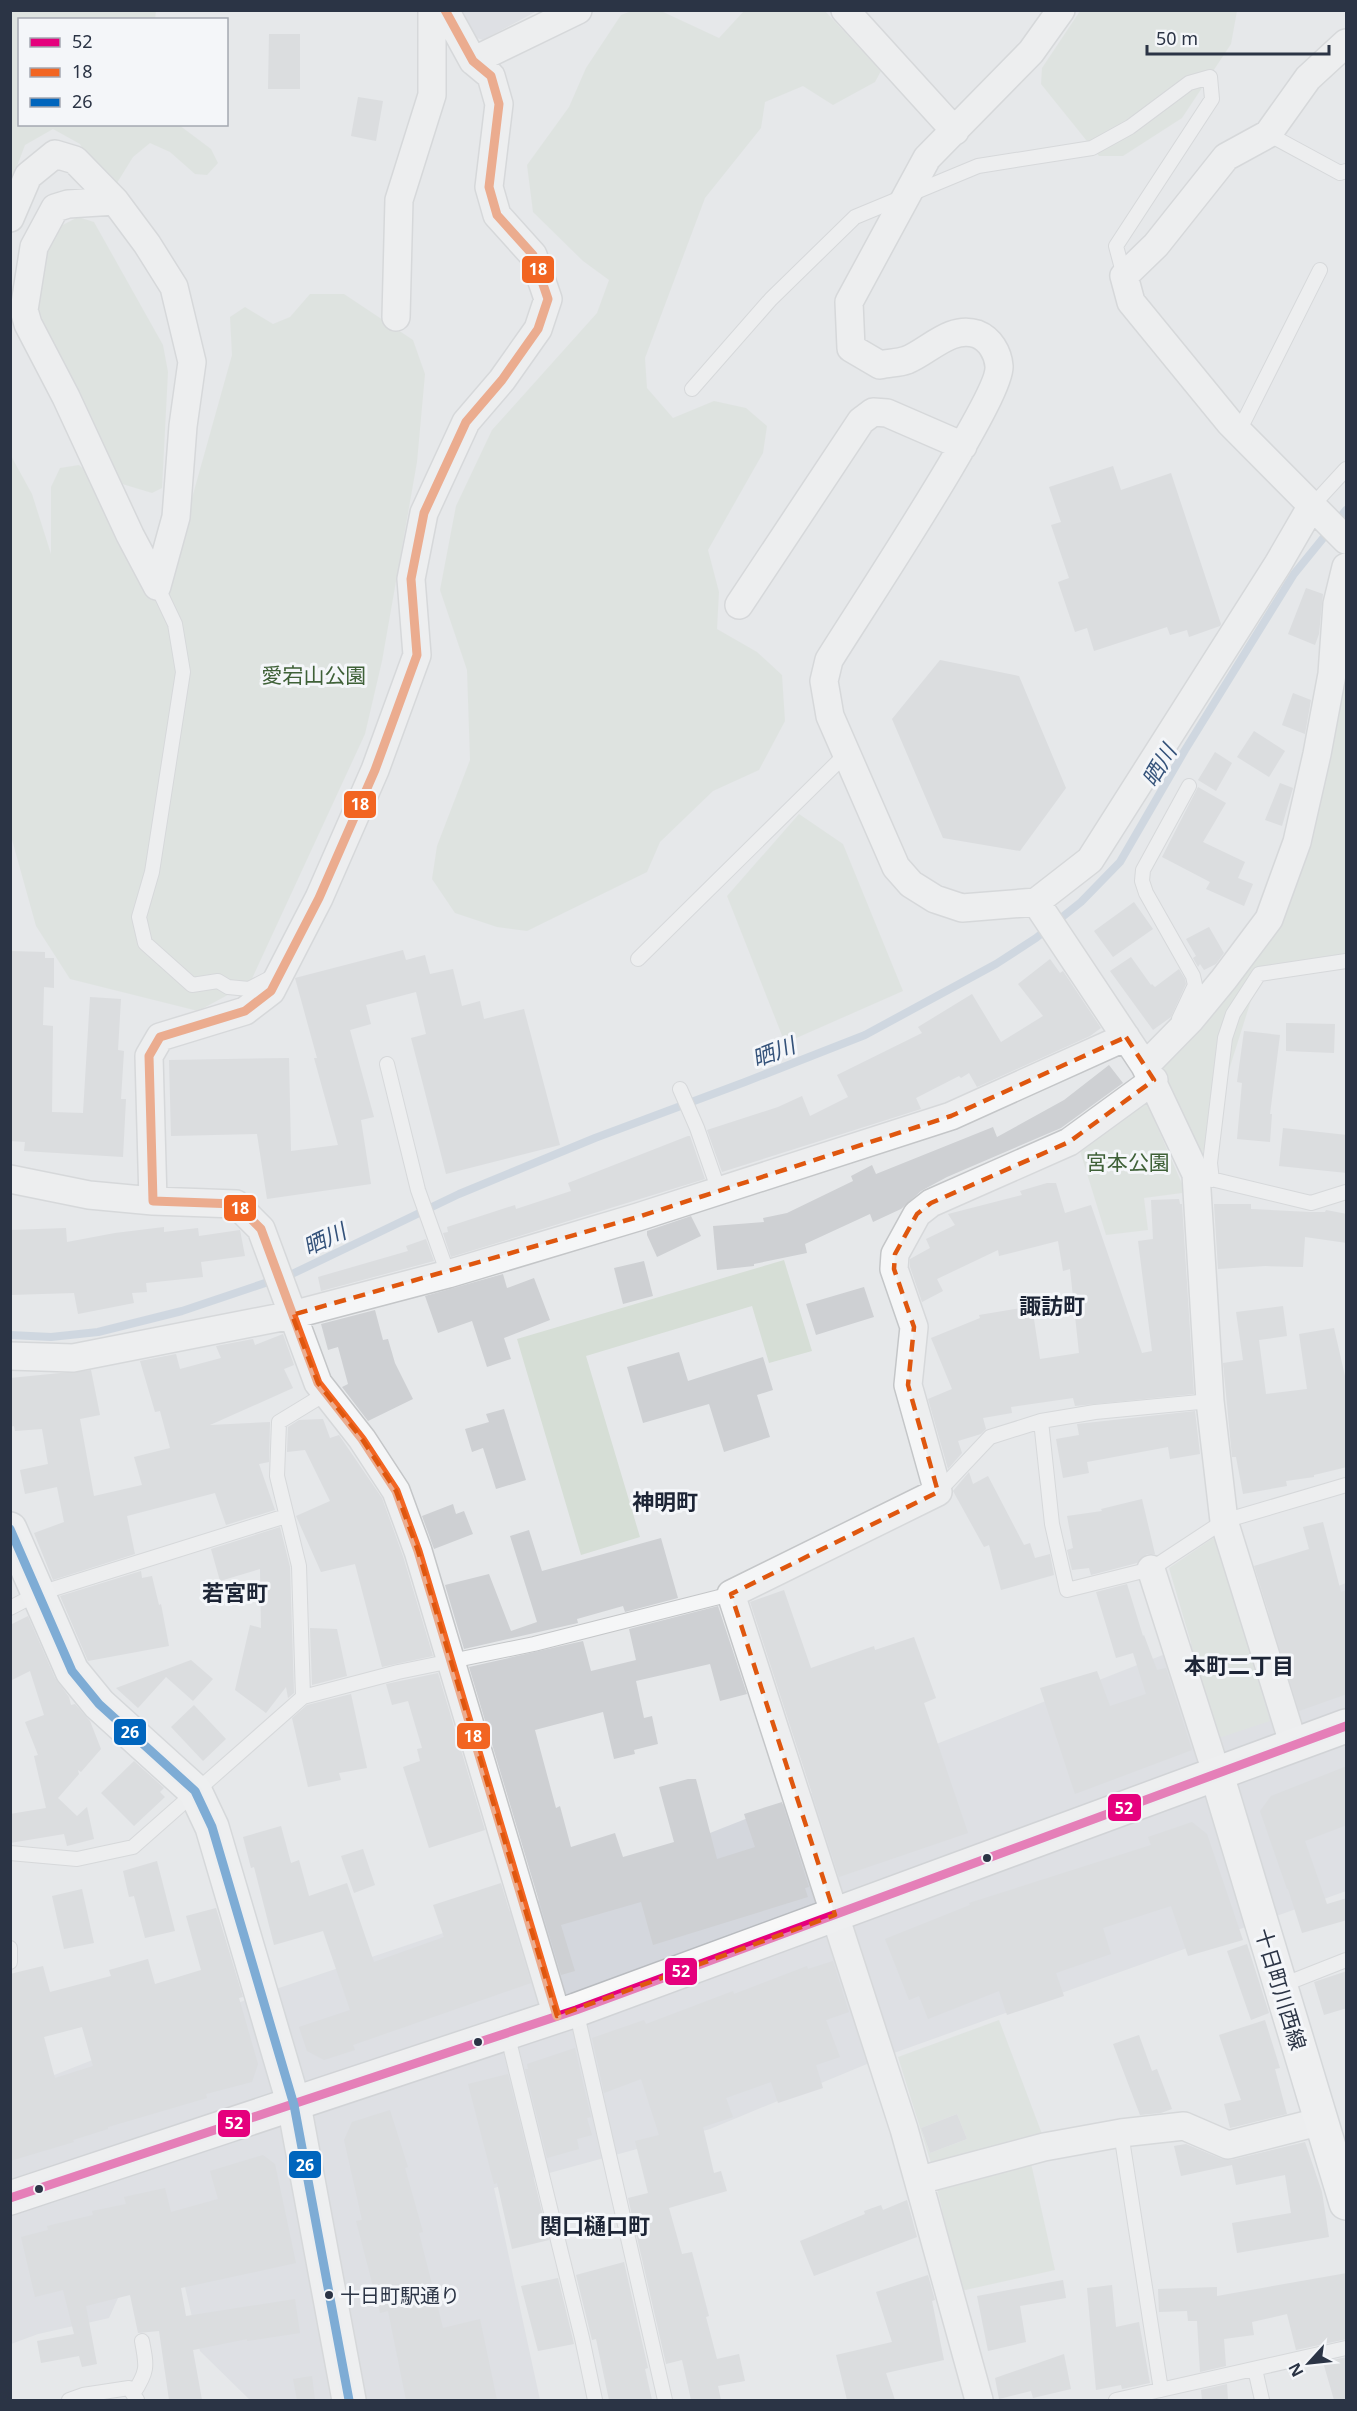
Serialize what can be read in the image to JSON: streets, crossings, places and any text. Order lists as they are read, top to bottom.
{
  "streets": {
    "main road": ["十日町川西線"]
  },
  "districts": [
    "諏訪町",
    "神明町",
    "若宮町",
    "本町二丁目",
    "関口樋口町"
  ],
  "water": ["晒川"],
  "parks": ["愛宕山公園", "宮本公園"],
  "places": ["十日町駅通り"],
  "lines": ["transit line 18", "transit line 26", "transit line 52"],
  "legend": ["52", "18", "26"],
  "scale_bar": "50 m",
  "north": "bottom left"
}
